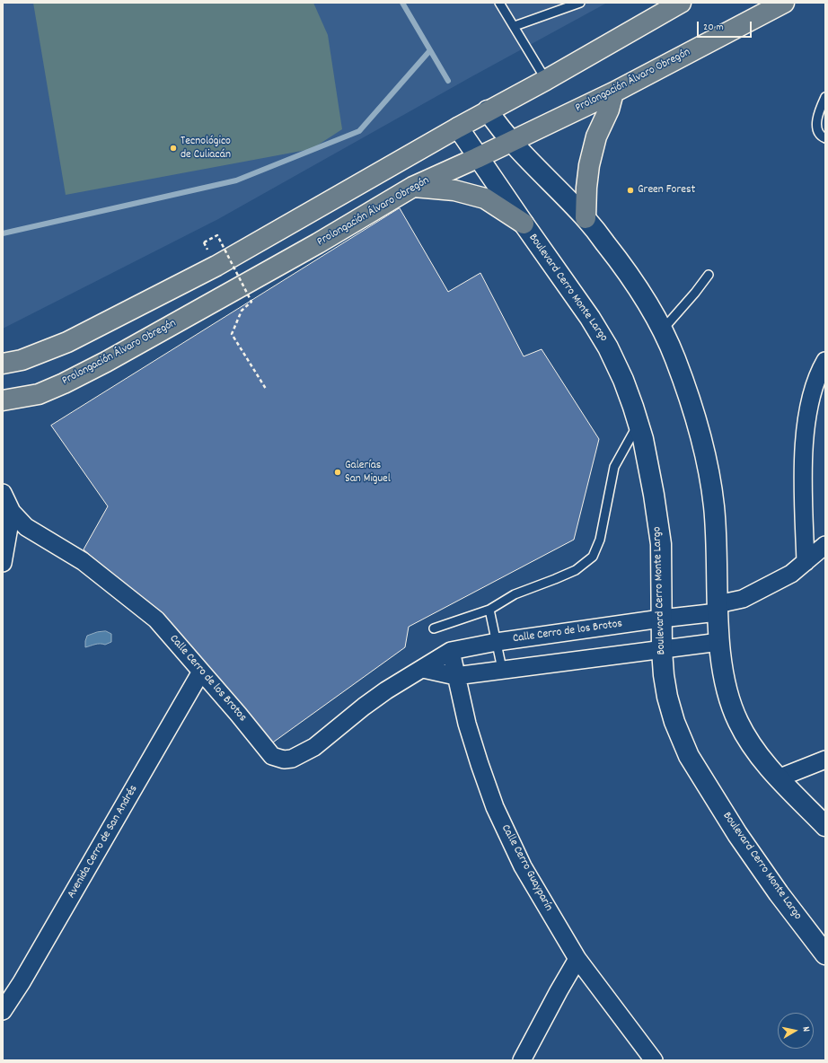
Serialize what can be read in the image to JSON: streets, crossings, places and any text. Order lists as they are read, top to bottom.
{
  "streets": {
    "main road": ["Prolongación Álvaro Obregón"],
    "street": [
      "Boulevard Cerro Monte Largo",
      "Calle Cerro de los Brotos",
      "Avenida Cerro de San Andrés",
      "Calle Cerro Guayparín"
    ]
  },
  "crossings": [
    ["Prolongación Álvaro Obregón", "Boulevard Cerro Monte Largo"],
    ["Boulevard Cerro Monte Largo", "Calle Cerro de los Brotos"],
    ["Calle Cerro de los Brotos", "Avenida Cerro de San Andrés"],
    ["Calle Cerro de los Brotos", "Calle Cerro Guayparín"]
  ],
  "places": ["Tecnológico de Culiacán", "Green Forest", "Galerías San Miguel"],
  "scale_bar": "20 m",
  "north": "right"
}
